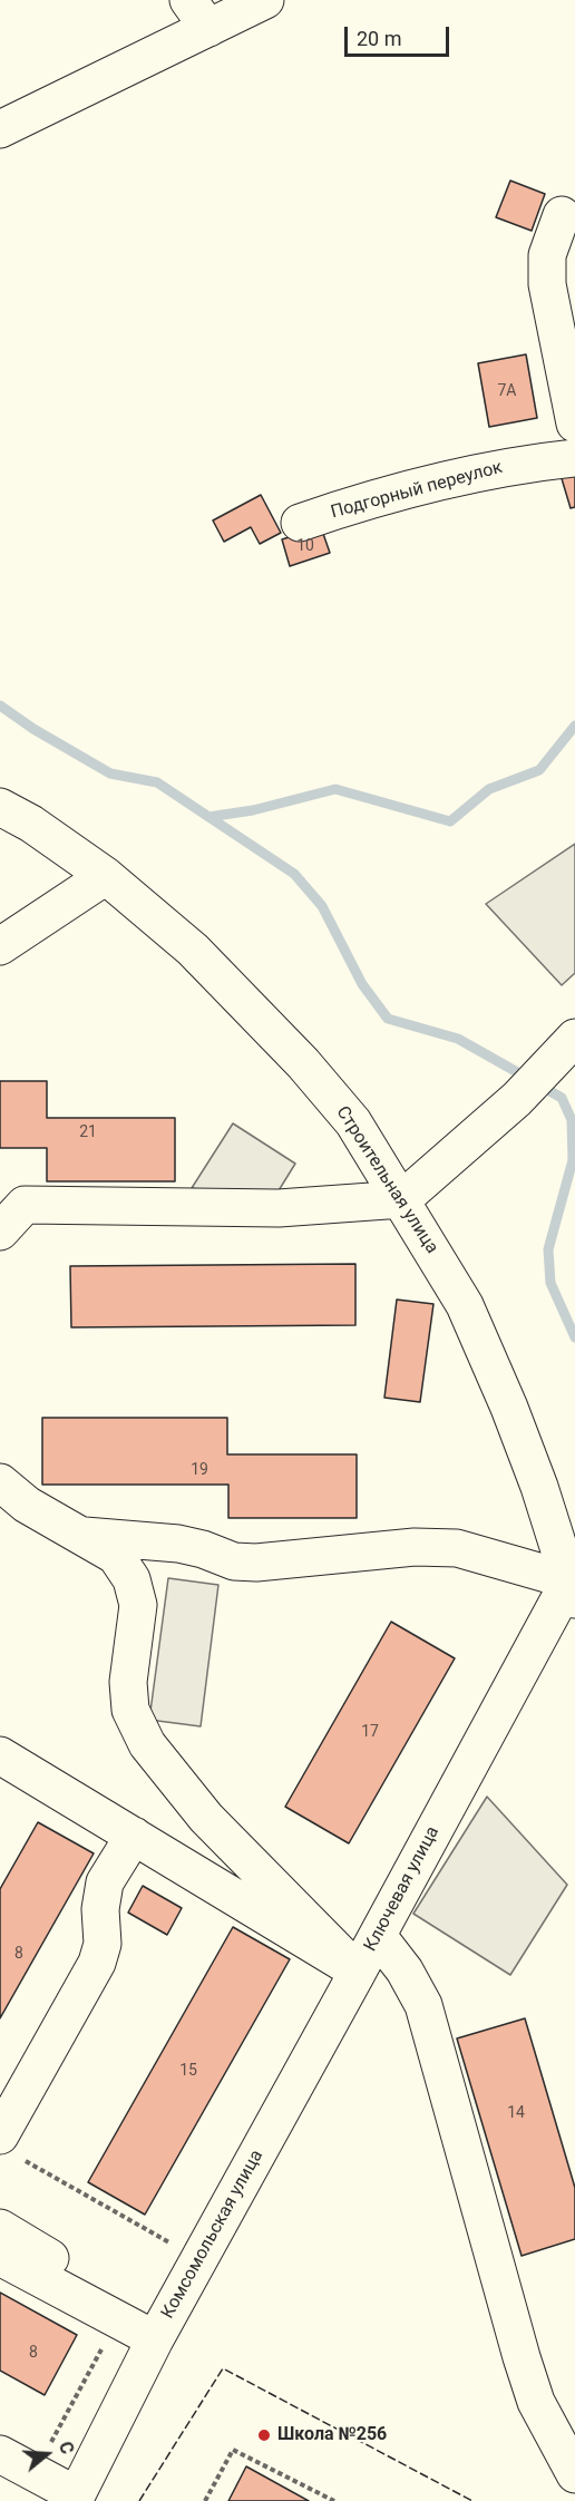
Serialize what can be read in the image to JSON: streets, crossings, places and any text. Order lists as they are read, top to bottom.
{
  "streets": {
    "main road": [
      "Подгорный переулок",
      "Строительная улица",
      "Ключевая улица",
      "Комсомольская улица"
    ]
  },
  "crossings": [
    ["Строительная улица", "Ключевая улица"],
    ["Ключевая улица", "Комсомольская улица"]
  ],
  "places": ["Школа №256"],
  "house_numbers": [
    "7А",
    "10",
    "21",
    "19",
    "17",
    "8",
    "15",
    "14",
    "8"
  ],
  "scale_bar": "20 m",
  "north": "right"
}
